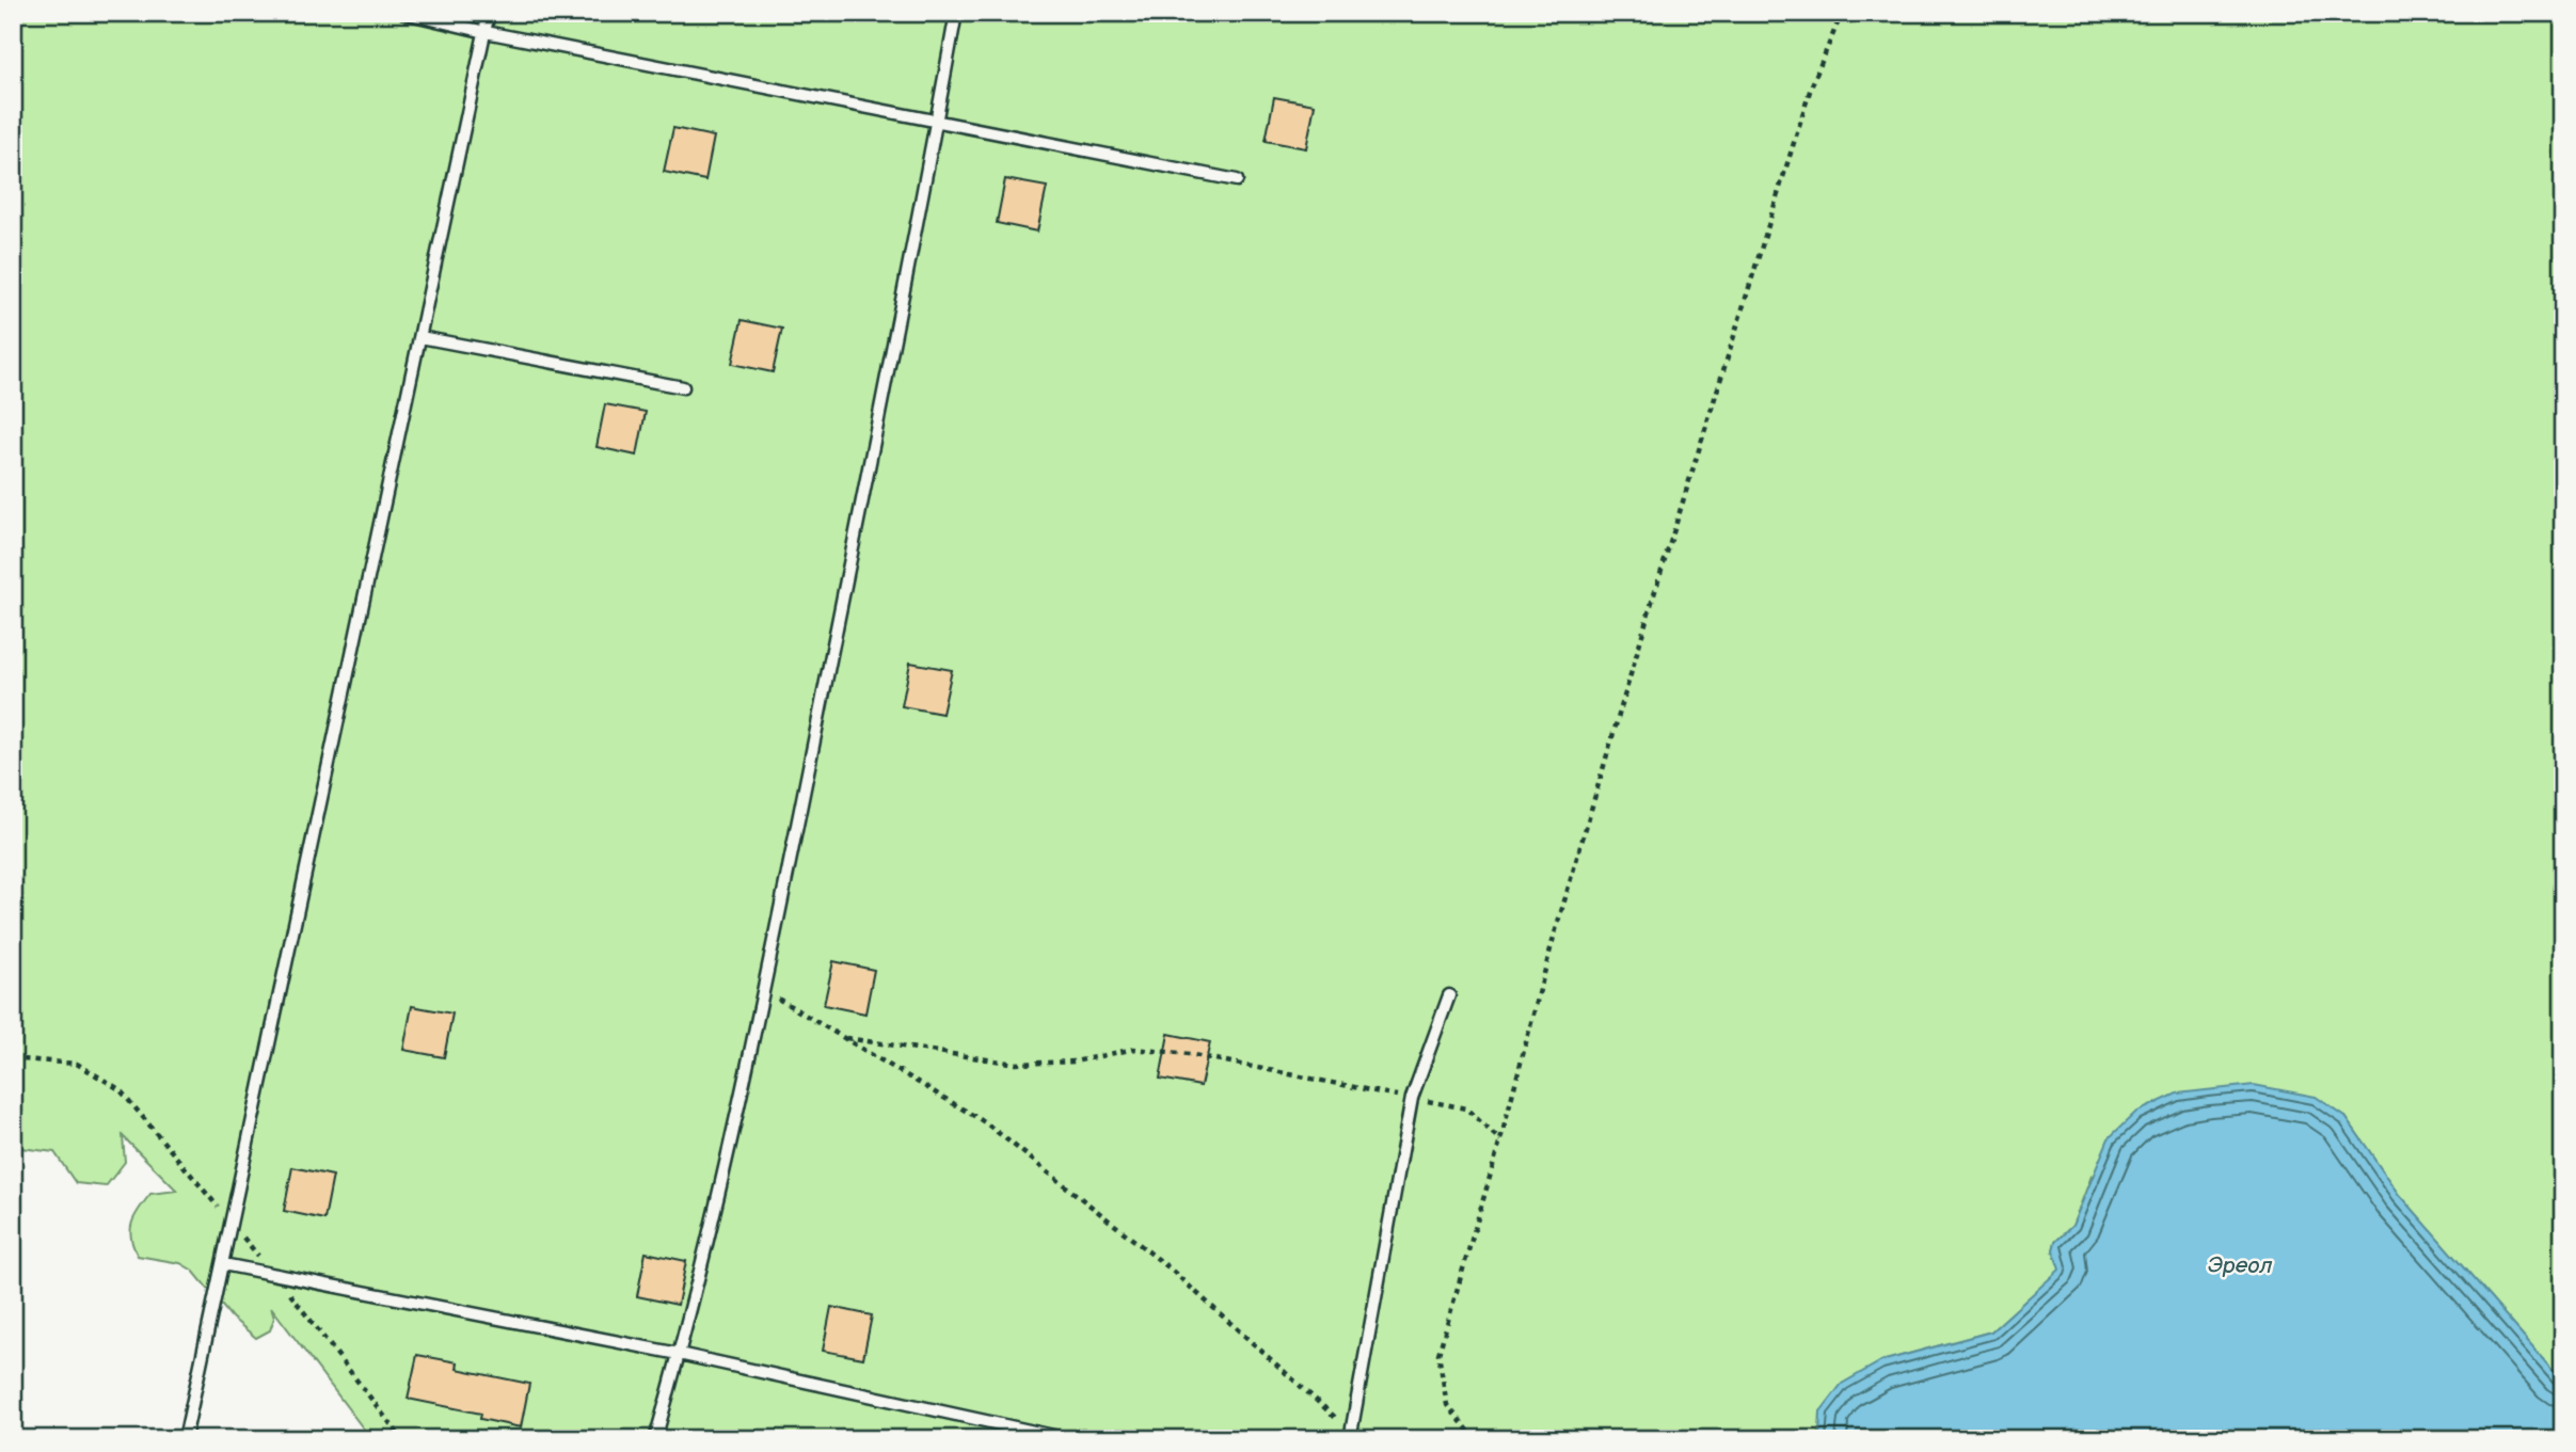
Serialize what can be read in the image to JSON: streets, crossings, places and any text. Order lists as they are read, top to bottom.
{
  "water": ["Эреол"]
}
